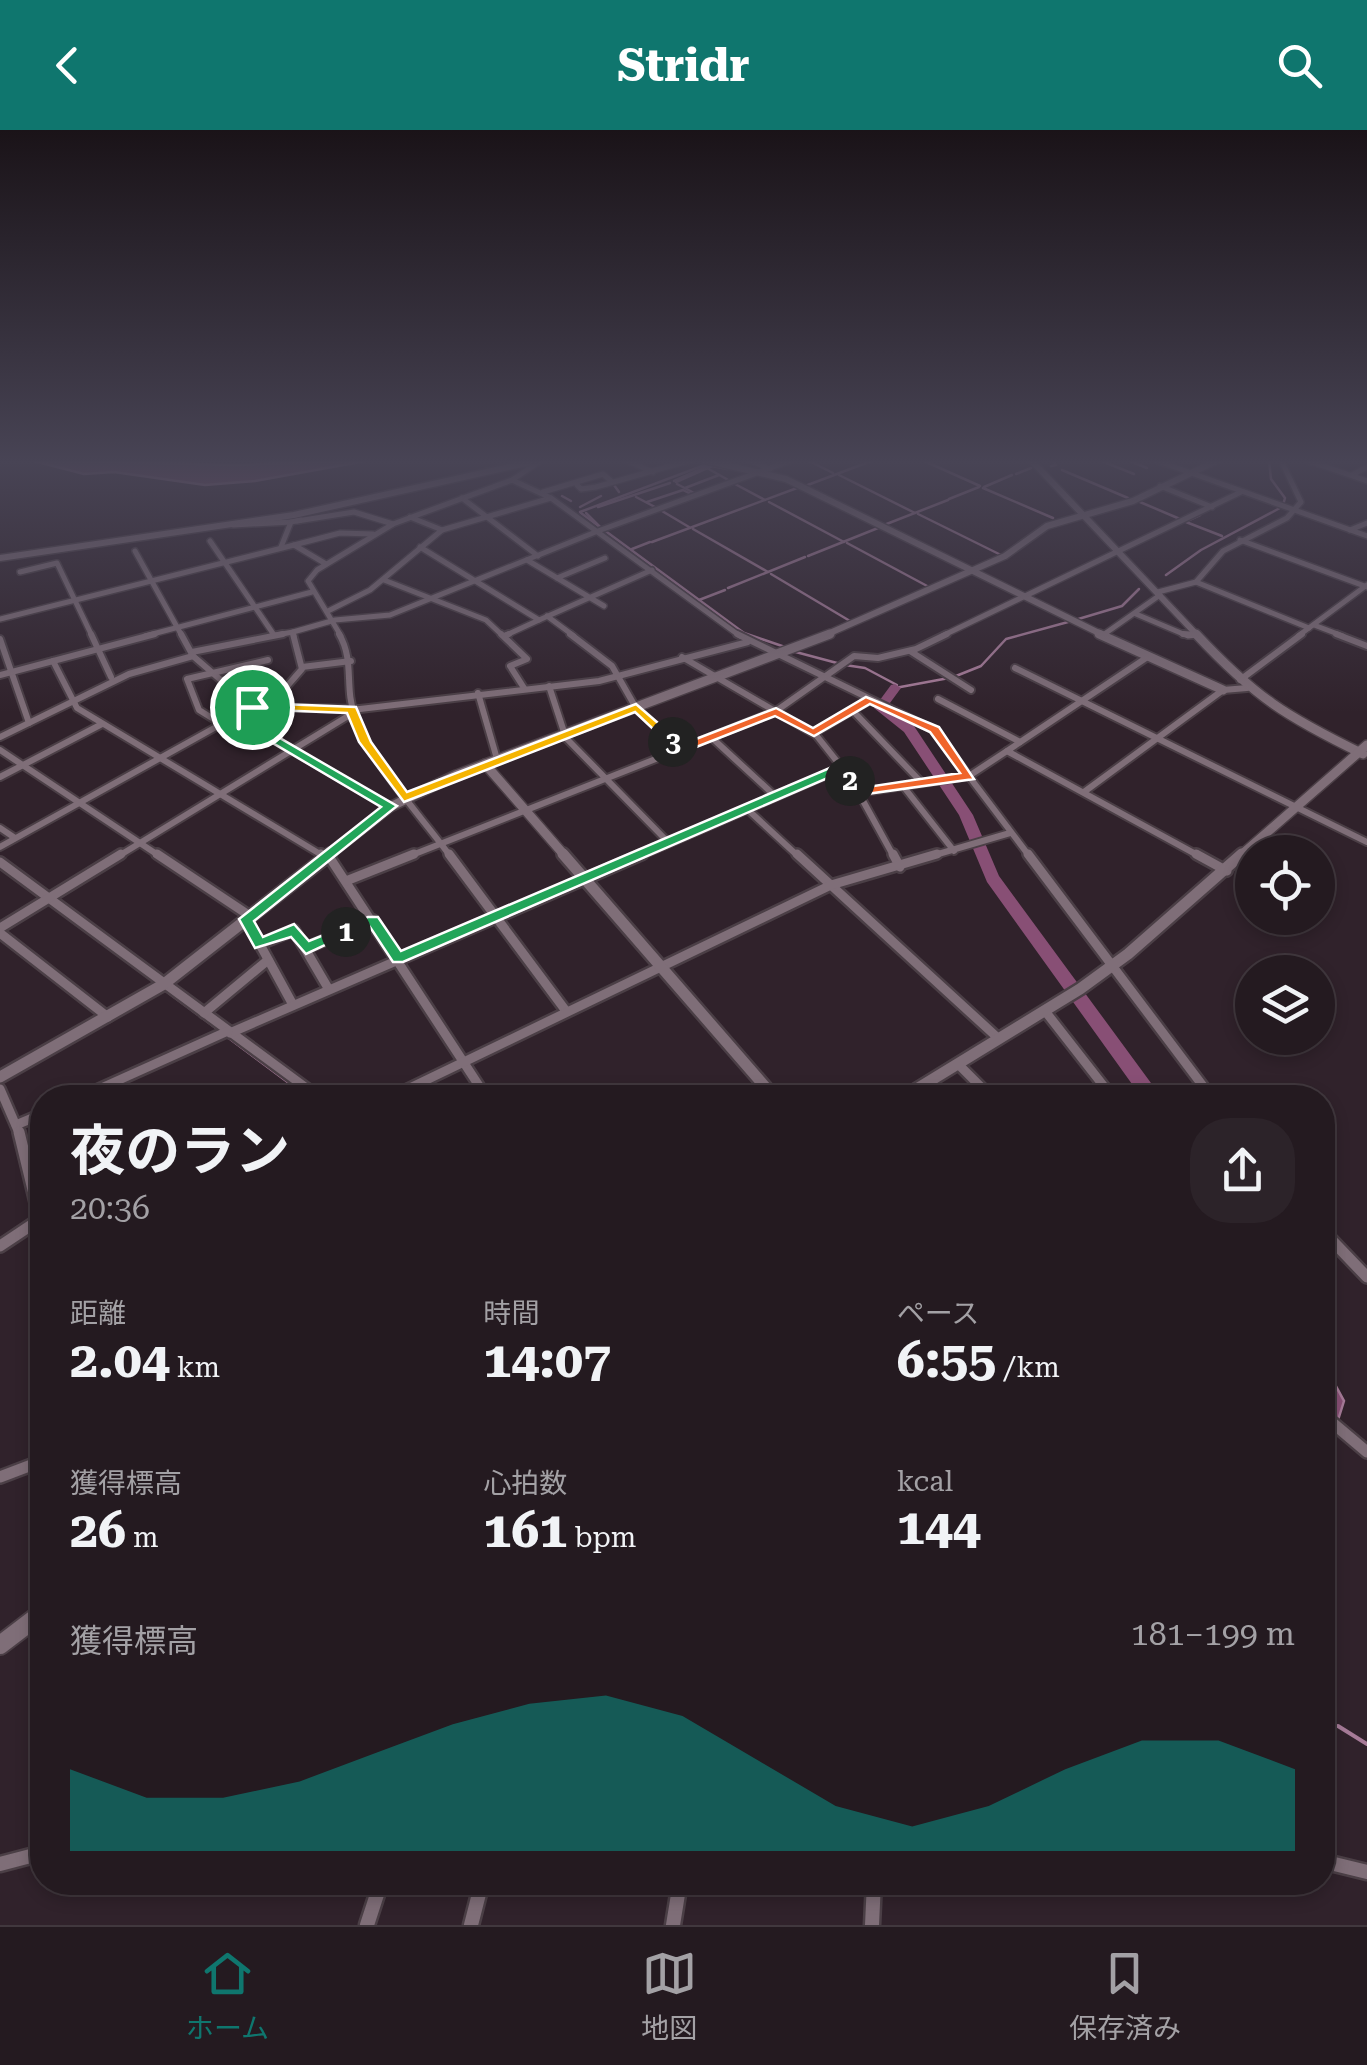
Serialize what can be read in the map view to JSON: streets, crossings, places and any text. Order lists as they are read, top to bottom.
{
  "page": {
    "header": "Stridr",
    "pins": ["3", "2", "1"],
    "heading": ["夜のラン", "20:36"],
    "stats": [
      ["距離", "2.04 km"],
      ["時間", "14:07"],
      ["ペース", "6:55 /km"],
      ["獲得標高", "26 m"],
      ["心拍数", "161 bpm"],
      ["kcal", "144"]
    ],
    "chart": ["獲得標高", "181–199 m"],
    "tabs": ["ホーム", "地図", "保存済み"]
  }
}
